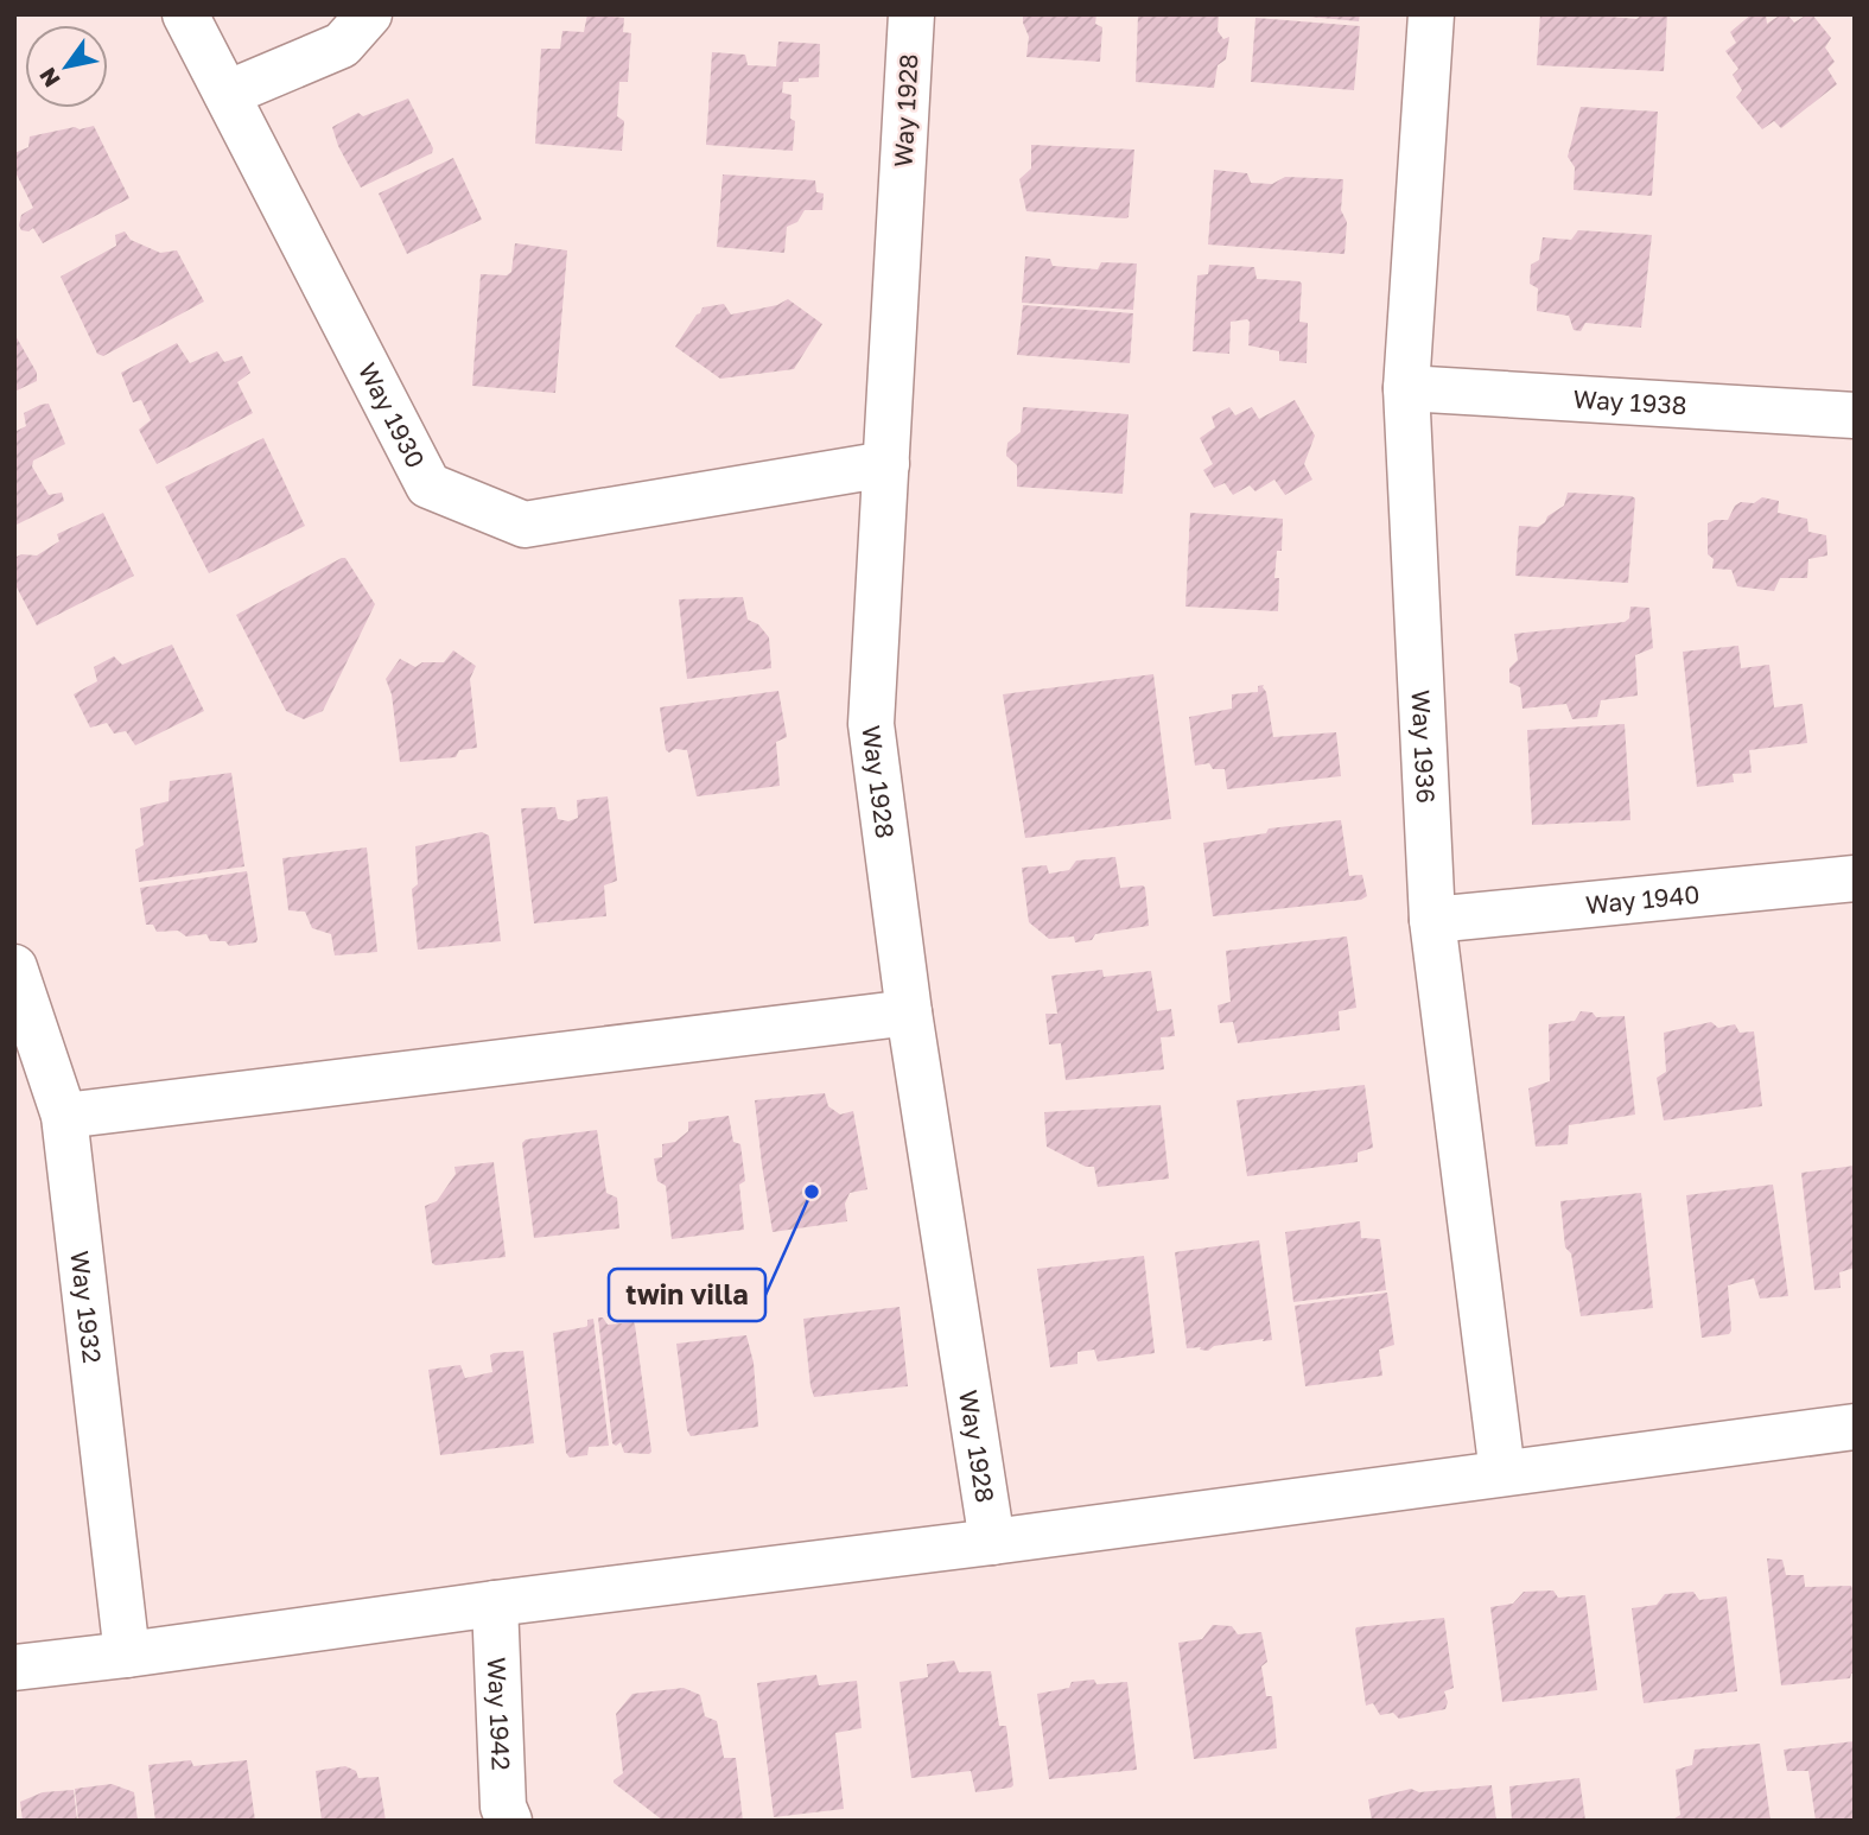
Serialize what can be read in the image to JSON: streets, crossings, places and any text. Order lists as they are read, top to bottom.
{
  "streets": {
    "street": [
      "Way 1928",
      "Way 1938",
      "Way 1930",
      "Way 1936",
      "Way 1940",
      "Way 1932",
      "Way 1942"
    ]
  },
  "crossings": [
    ["Way 1928", "Way 1930"],
    ["Way 1938", "Way 1936"],
    ["Way 1936", "Way 1940"]
  ],
  "places": ["twin villa"],
  "north": "bottom left"
}
